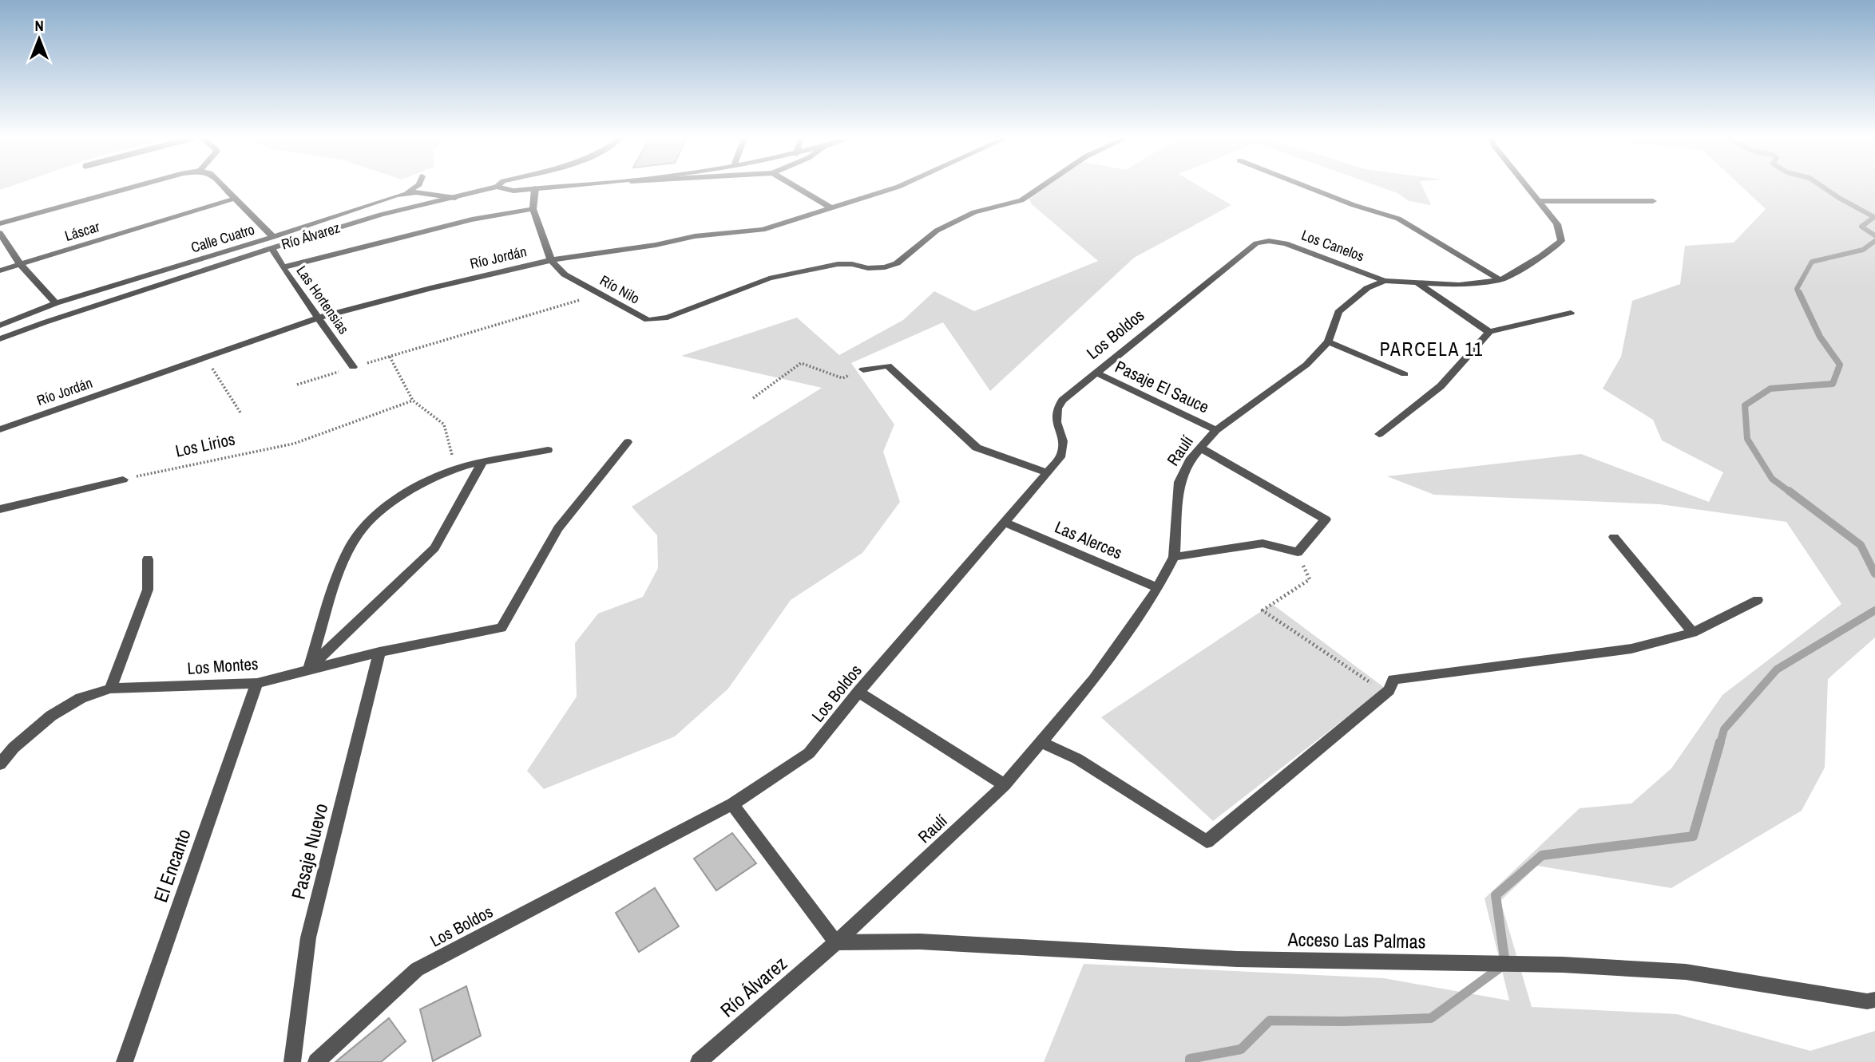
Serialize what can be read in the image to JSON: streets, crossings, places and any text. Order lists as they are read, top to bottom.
{
  "streets": {
    "street": [
      "Láscar",
      "Río Álvarez",
      "Calle Cuatro",
      "Los Canelos",
      "Río Jordán",
      "Río Nilo",
      "Las Hortensias",
      "Los Boldos",
      "Pasaje El Sauce",
      "Raulí",
      "Las Alerces",
      "Los Montes",
      "Pasaje Nuevo",
      "El Encanto",
      "Acceso Las Palmas"
    ],
    "path": ["Los Lirios"]
  },
  "crossings": [
    ["Río Álvarez", "Calle Cuatro"],
    ["Río Álvarez", "Río Nilo"],
    ["Río Álvarez", "Las Hortensias"],
    ["Río Álvarez", "Raulí"],
    ["Río Álvarez", "Acceso Las Palmas"],
    ["Los Canelos", "Los Boldos"],
    ["Los Canelos", "Raulí"],
    ["Río Jordán", "Río Nilo"],
    ["Río Jordán", "Las Hortensias"],
    ["Los Boldos", "Pasaje El Sauce"],
    ["Los Boldos", "Las Alerces"],
    ["Pasaje El Sauce", "Raulí"],
    ["Raulí", "Las Alerces"],
    ["Raulí", "Acceso Las Palmas"],
    ["Los Montes", "Pasaje Nuevo"],
    ["Los Montes", "El Encanto"]
  ],
  "districts": ["PARCELA 11"],
  "north": "top"
}
